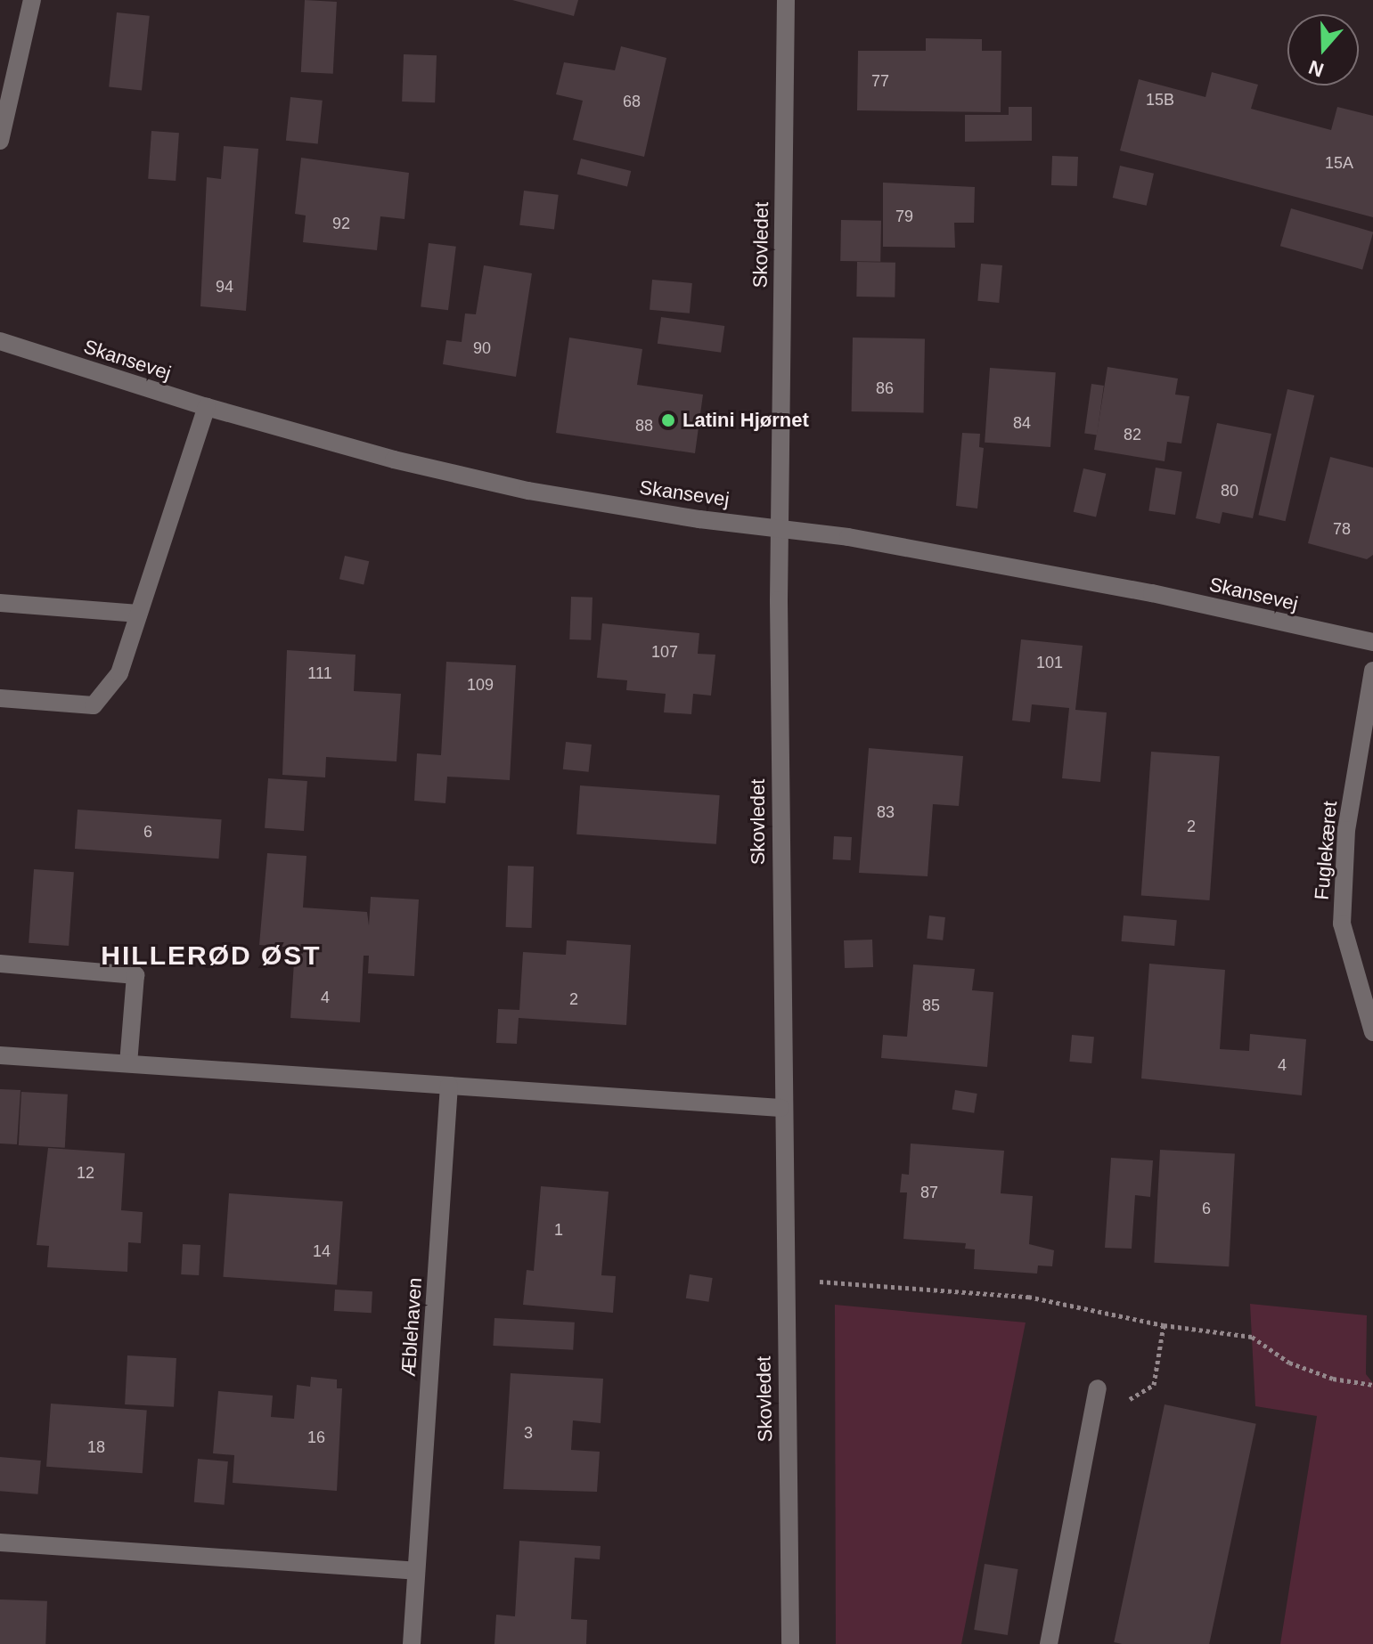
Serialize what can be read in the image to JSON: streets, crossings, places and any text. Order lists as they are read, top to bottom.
{
  "streets": {
    "street": [
      "Skovledet",
      "Skansevej",
      "Fuglekæret",
      "Æblehaven"
    ]
  },
  "crossings": [
    ["Skovledet", "Skansevej"]
  ],
  "districts": ["HILLERØD ØST"],
  "places": ["Latini Hjørnet"],
  "house_numbers": [
    "77",
    "15B",
    "68",
    "15A",
    "79",
    "92",
    "94",
    "90",
    "86",
    "84",
    "88",
    "82",
    "80",
    "78",
    "107",
    "101",
    "111",
    "109",
    "83",
    "2",
    "6",
    "4",
    "2",
    "85",
    "4",
    "12",
    "87",
    "6",
    "1",
    "14",
    "3",
    "16",
    "18"
  ],
  "north": "bottom"
}
